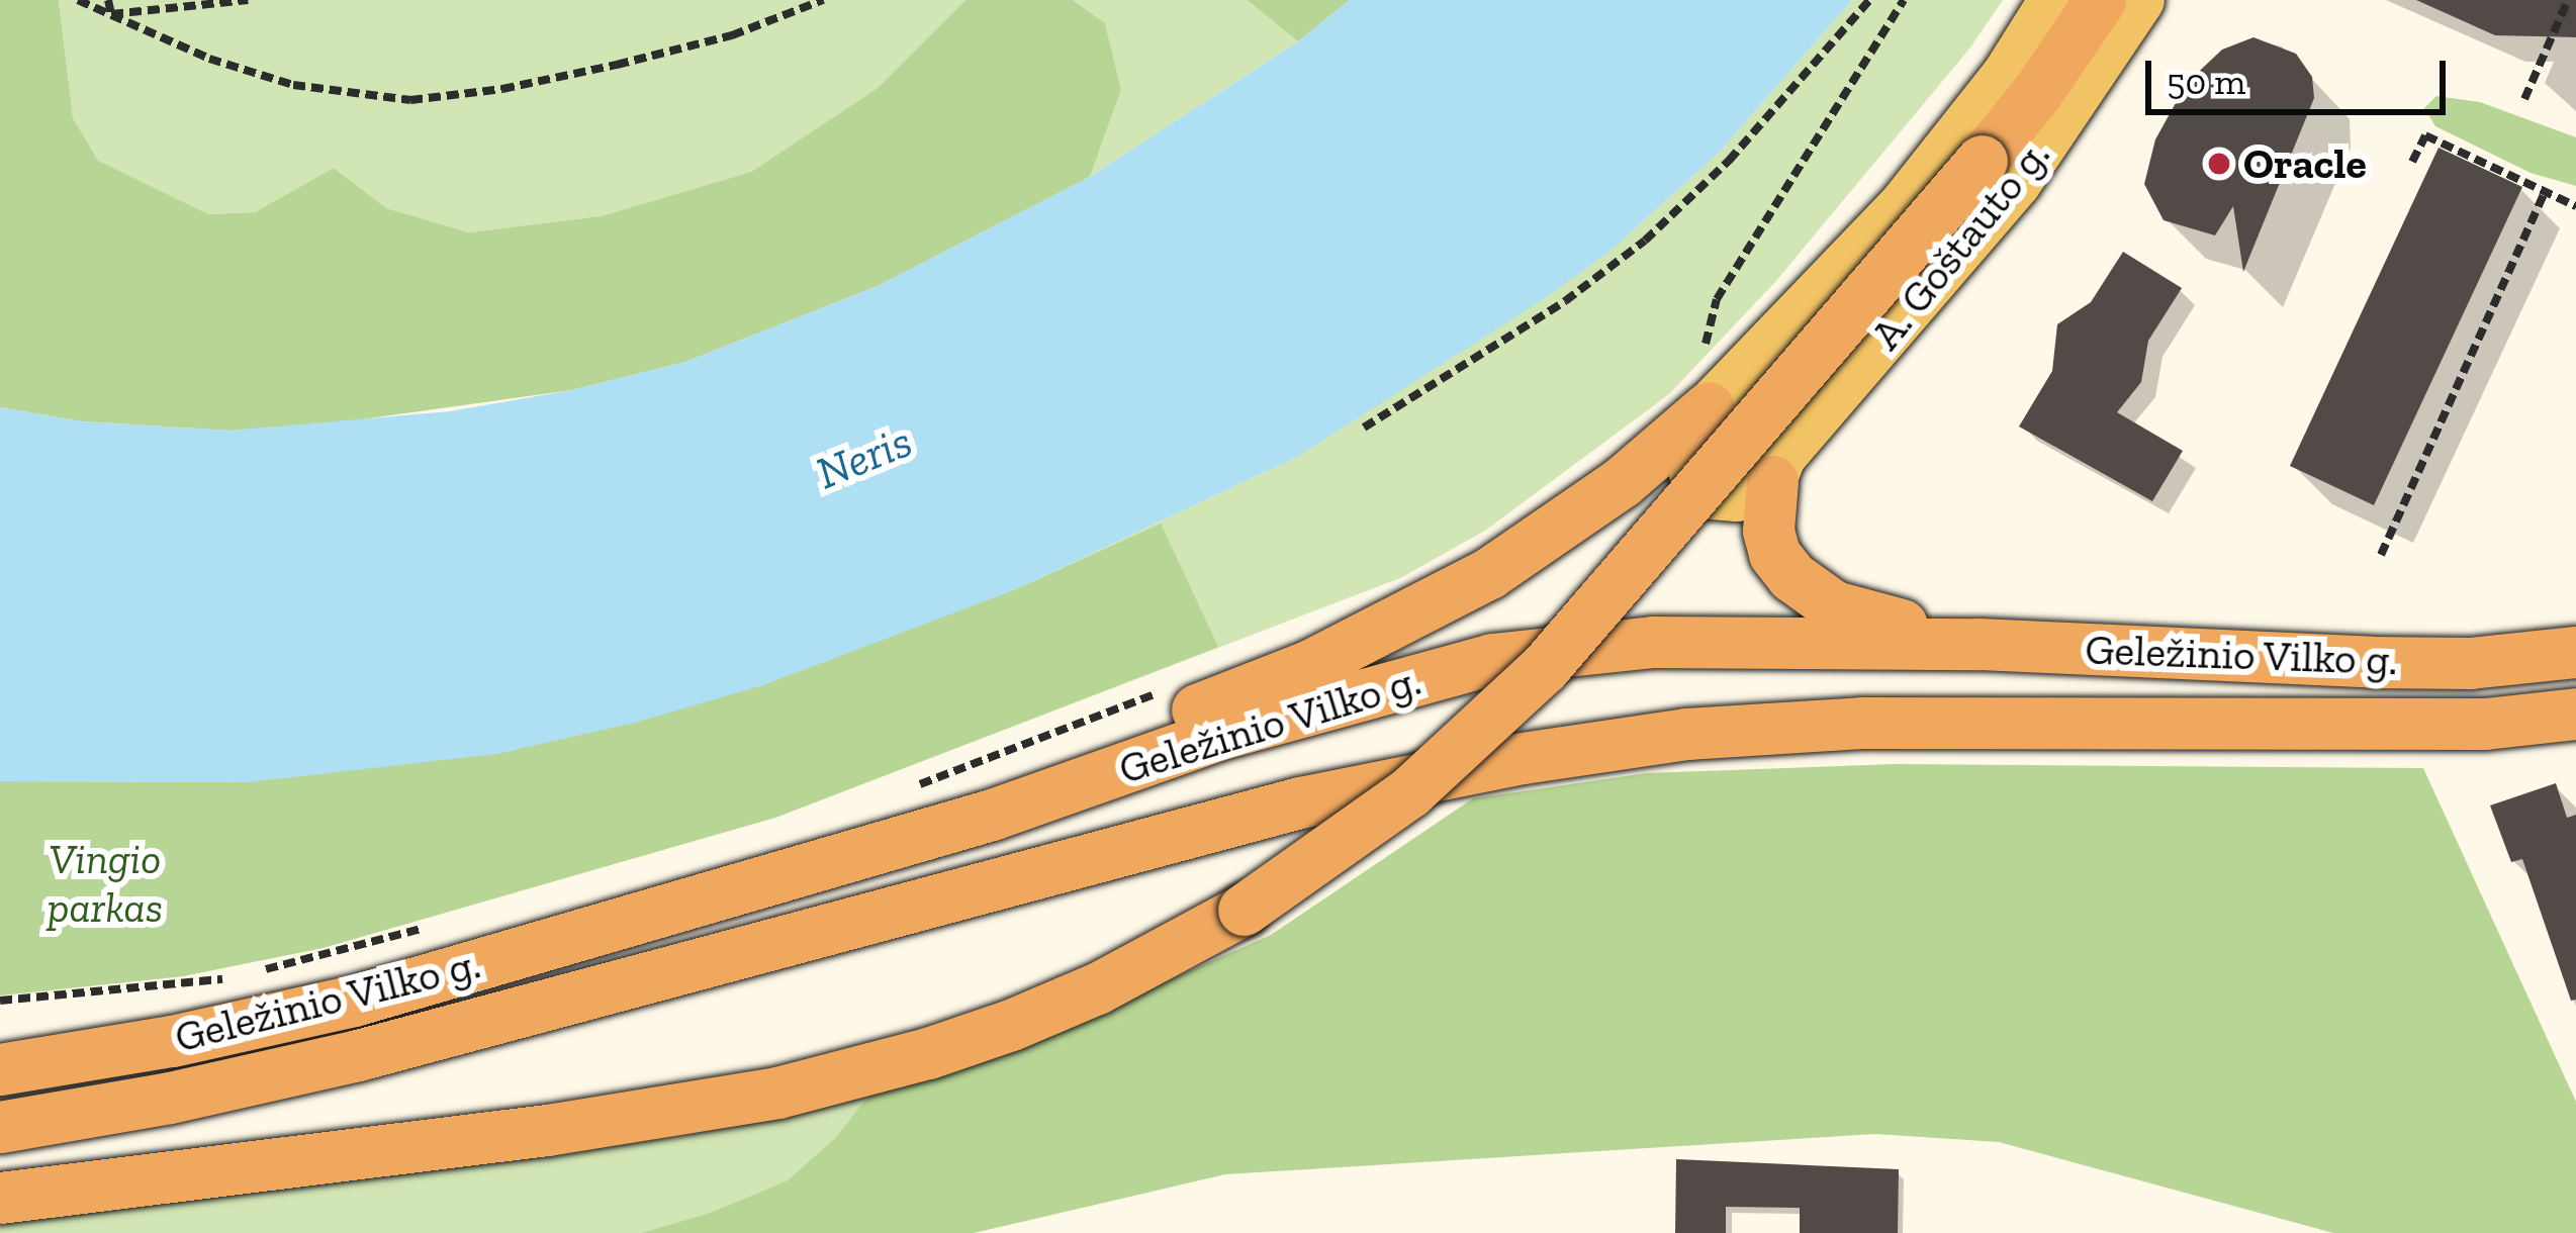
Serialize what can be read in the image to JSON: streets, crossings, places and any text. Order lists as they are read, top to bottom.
{
  "streets": {
    "highway": ["Geležinio Vilko g."],
    "main road": ["A. Goštauto g."]
  },
  "water": ["Neris"],
  "parks": ["Vingio parkas"],
  "places": ["Oracle"],
  "scale_bar": "50 m"
}
